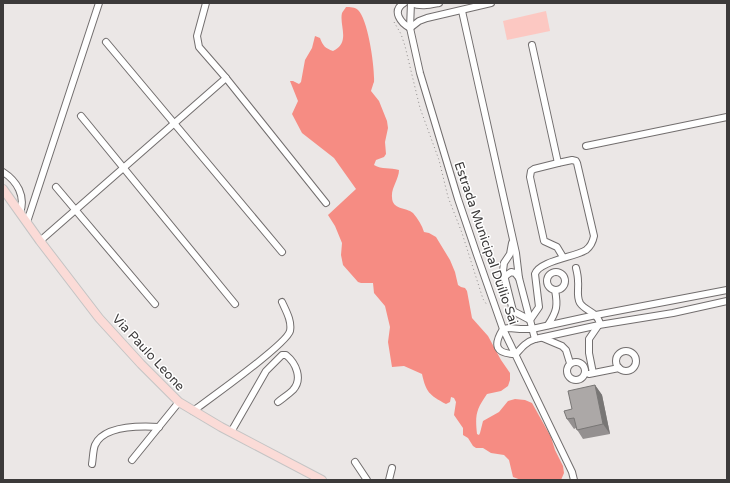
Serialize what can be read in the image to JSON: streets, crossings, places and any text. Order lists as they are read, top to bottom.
{
  "streets": {
    "main road": ["Via Paulo Leone"],
    "street": ["Estrada Municipal Duílio Sai"]
  }
}
